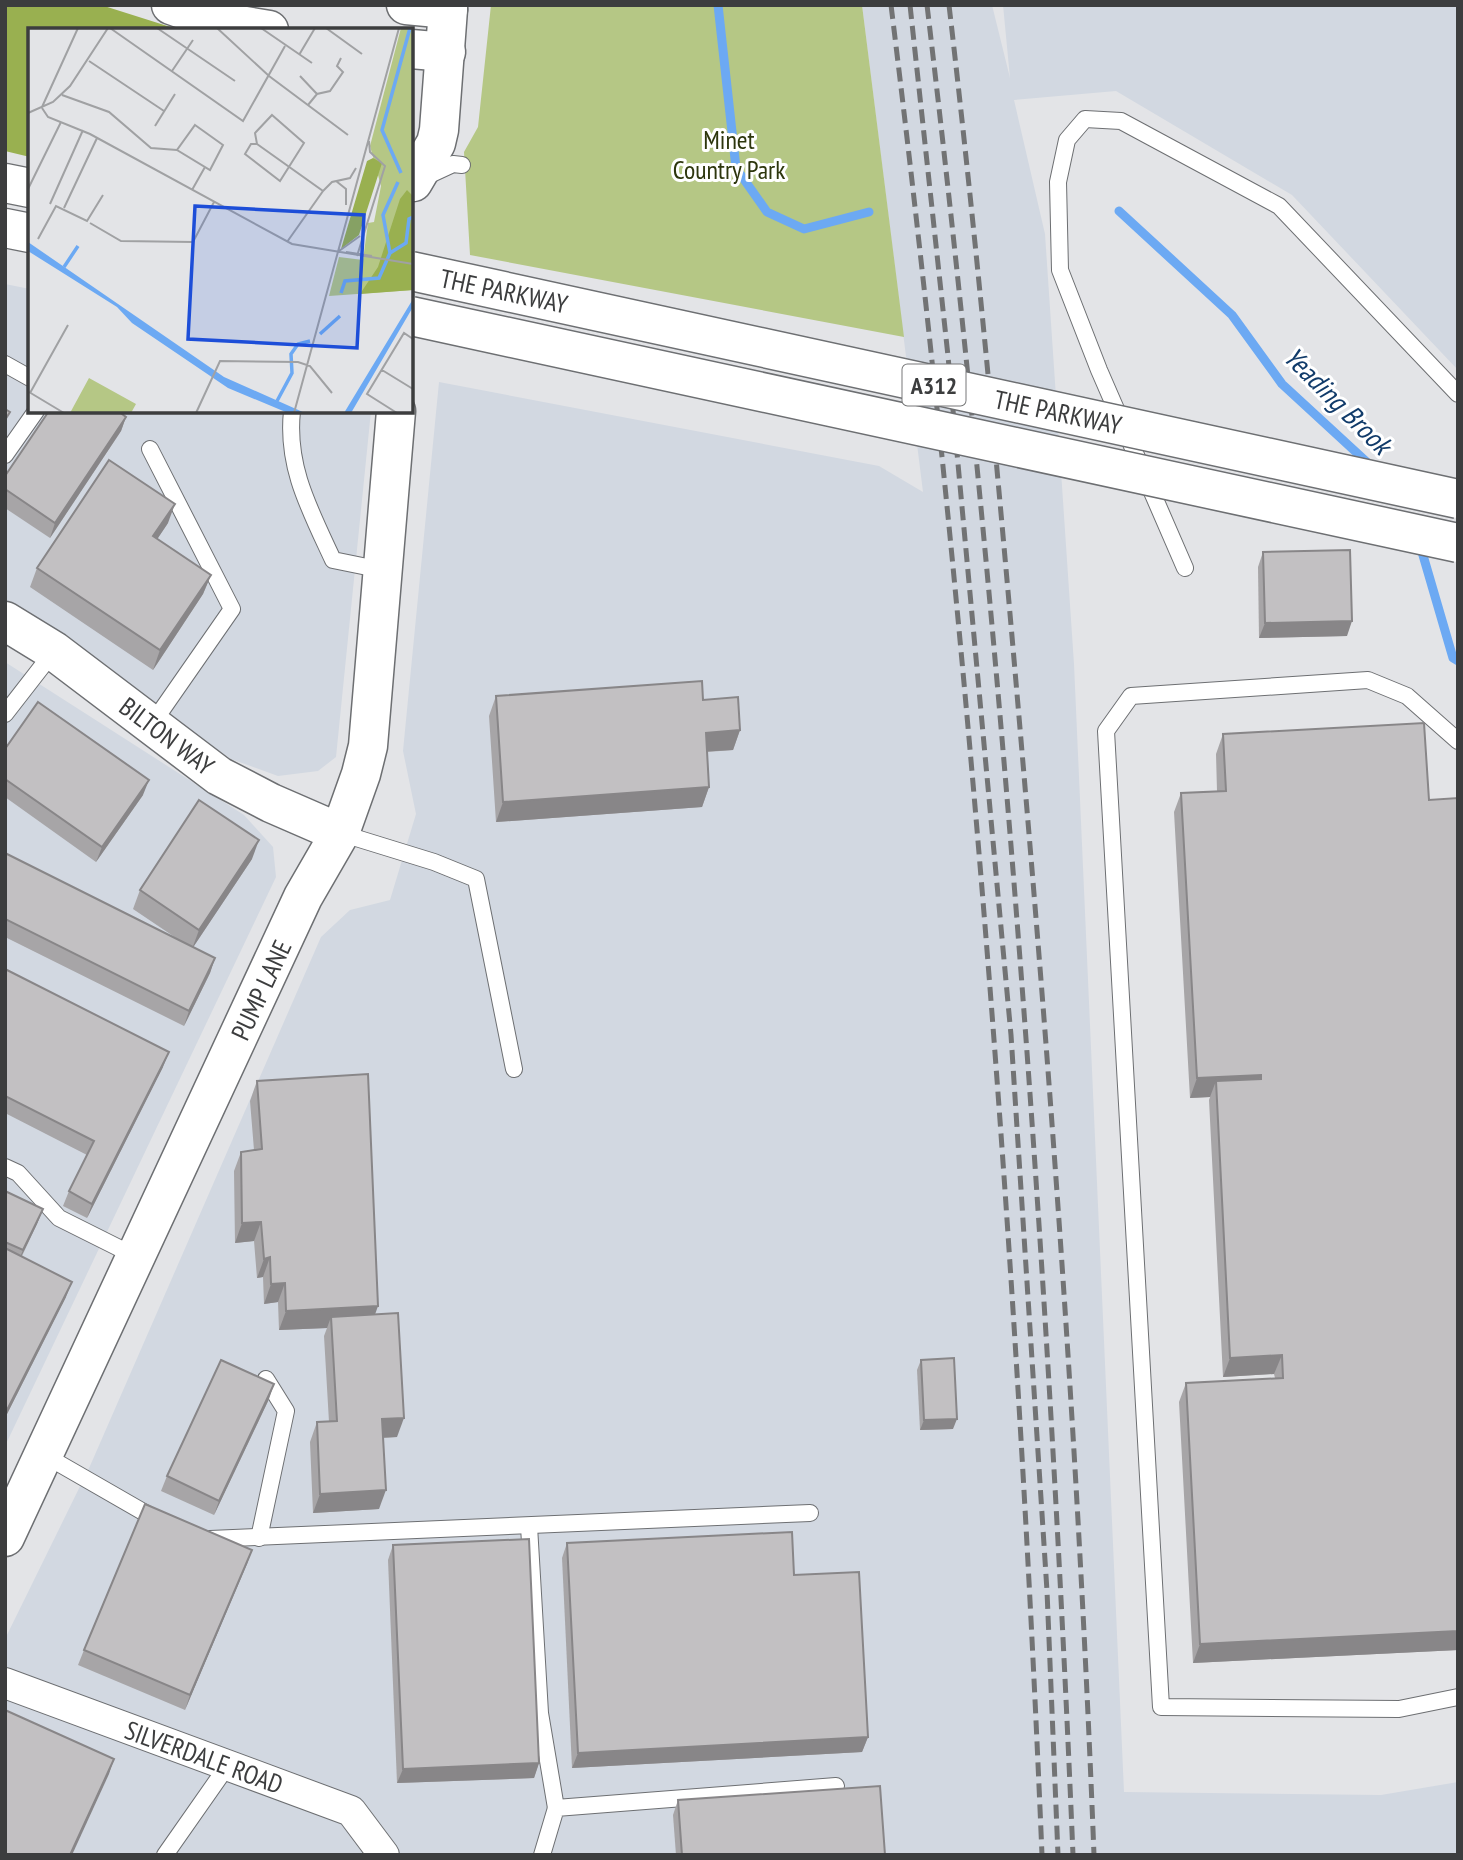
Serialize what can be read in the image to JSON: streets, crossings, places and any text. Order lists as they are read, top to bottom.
{
  "streets": {
    "main road": [
      "THE PARKWAY",
      "A312",
      "BILTON WAY",
      "PUMP LANE"
    ],
    "street": ["SILVERDALE ROAD"]
  },
  "crossings": [
    ["BILTON WAY", "PUMP LANE"]
  ],
  "water": ["Yeading Brook"],
  "parks": ["Minet Country Park"]
}
